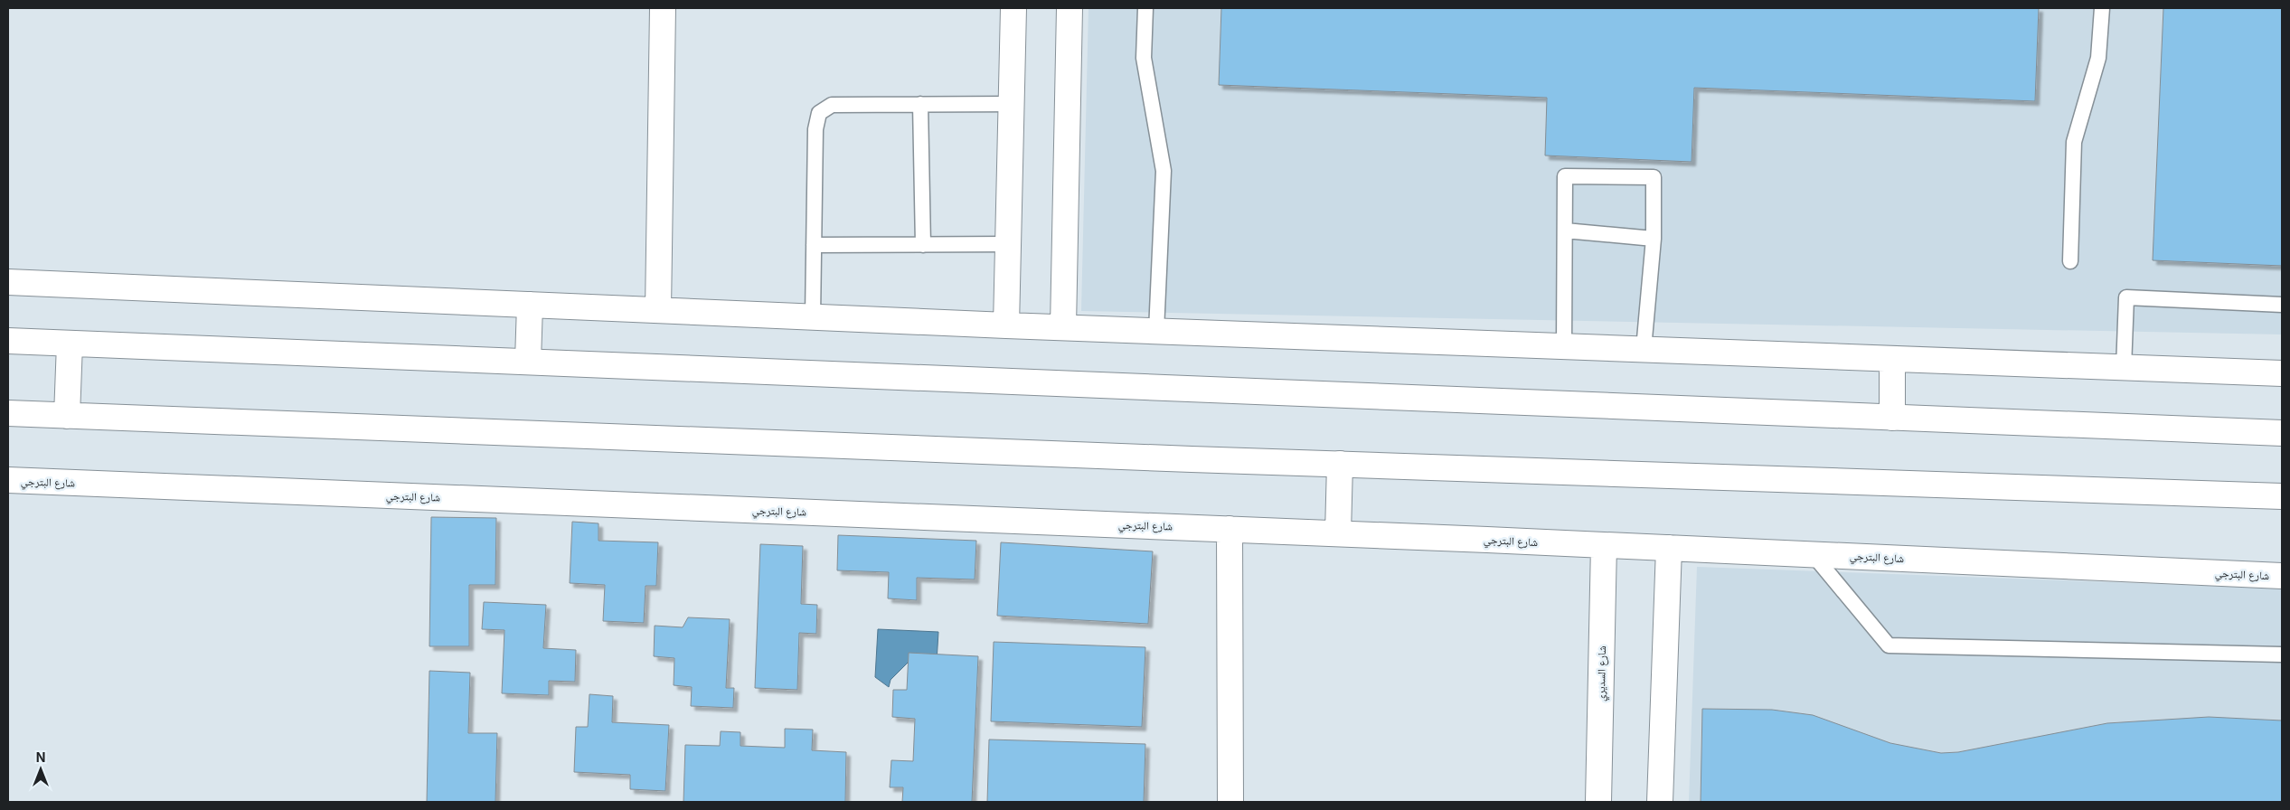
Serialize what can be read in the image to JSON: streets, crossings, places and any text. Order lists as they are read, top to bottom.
{
  "streets": {
    "street": ["شارع البترجي", "شارع السديري"]
  },
  "crossings": [
    ["شارع البترجي", "شارع السديري"]
  ],
  "north": "top"
}
